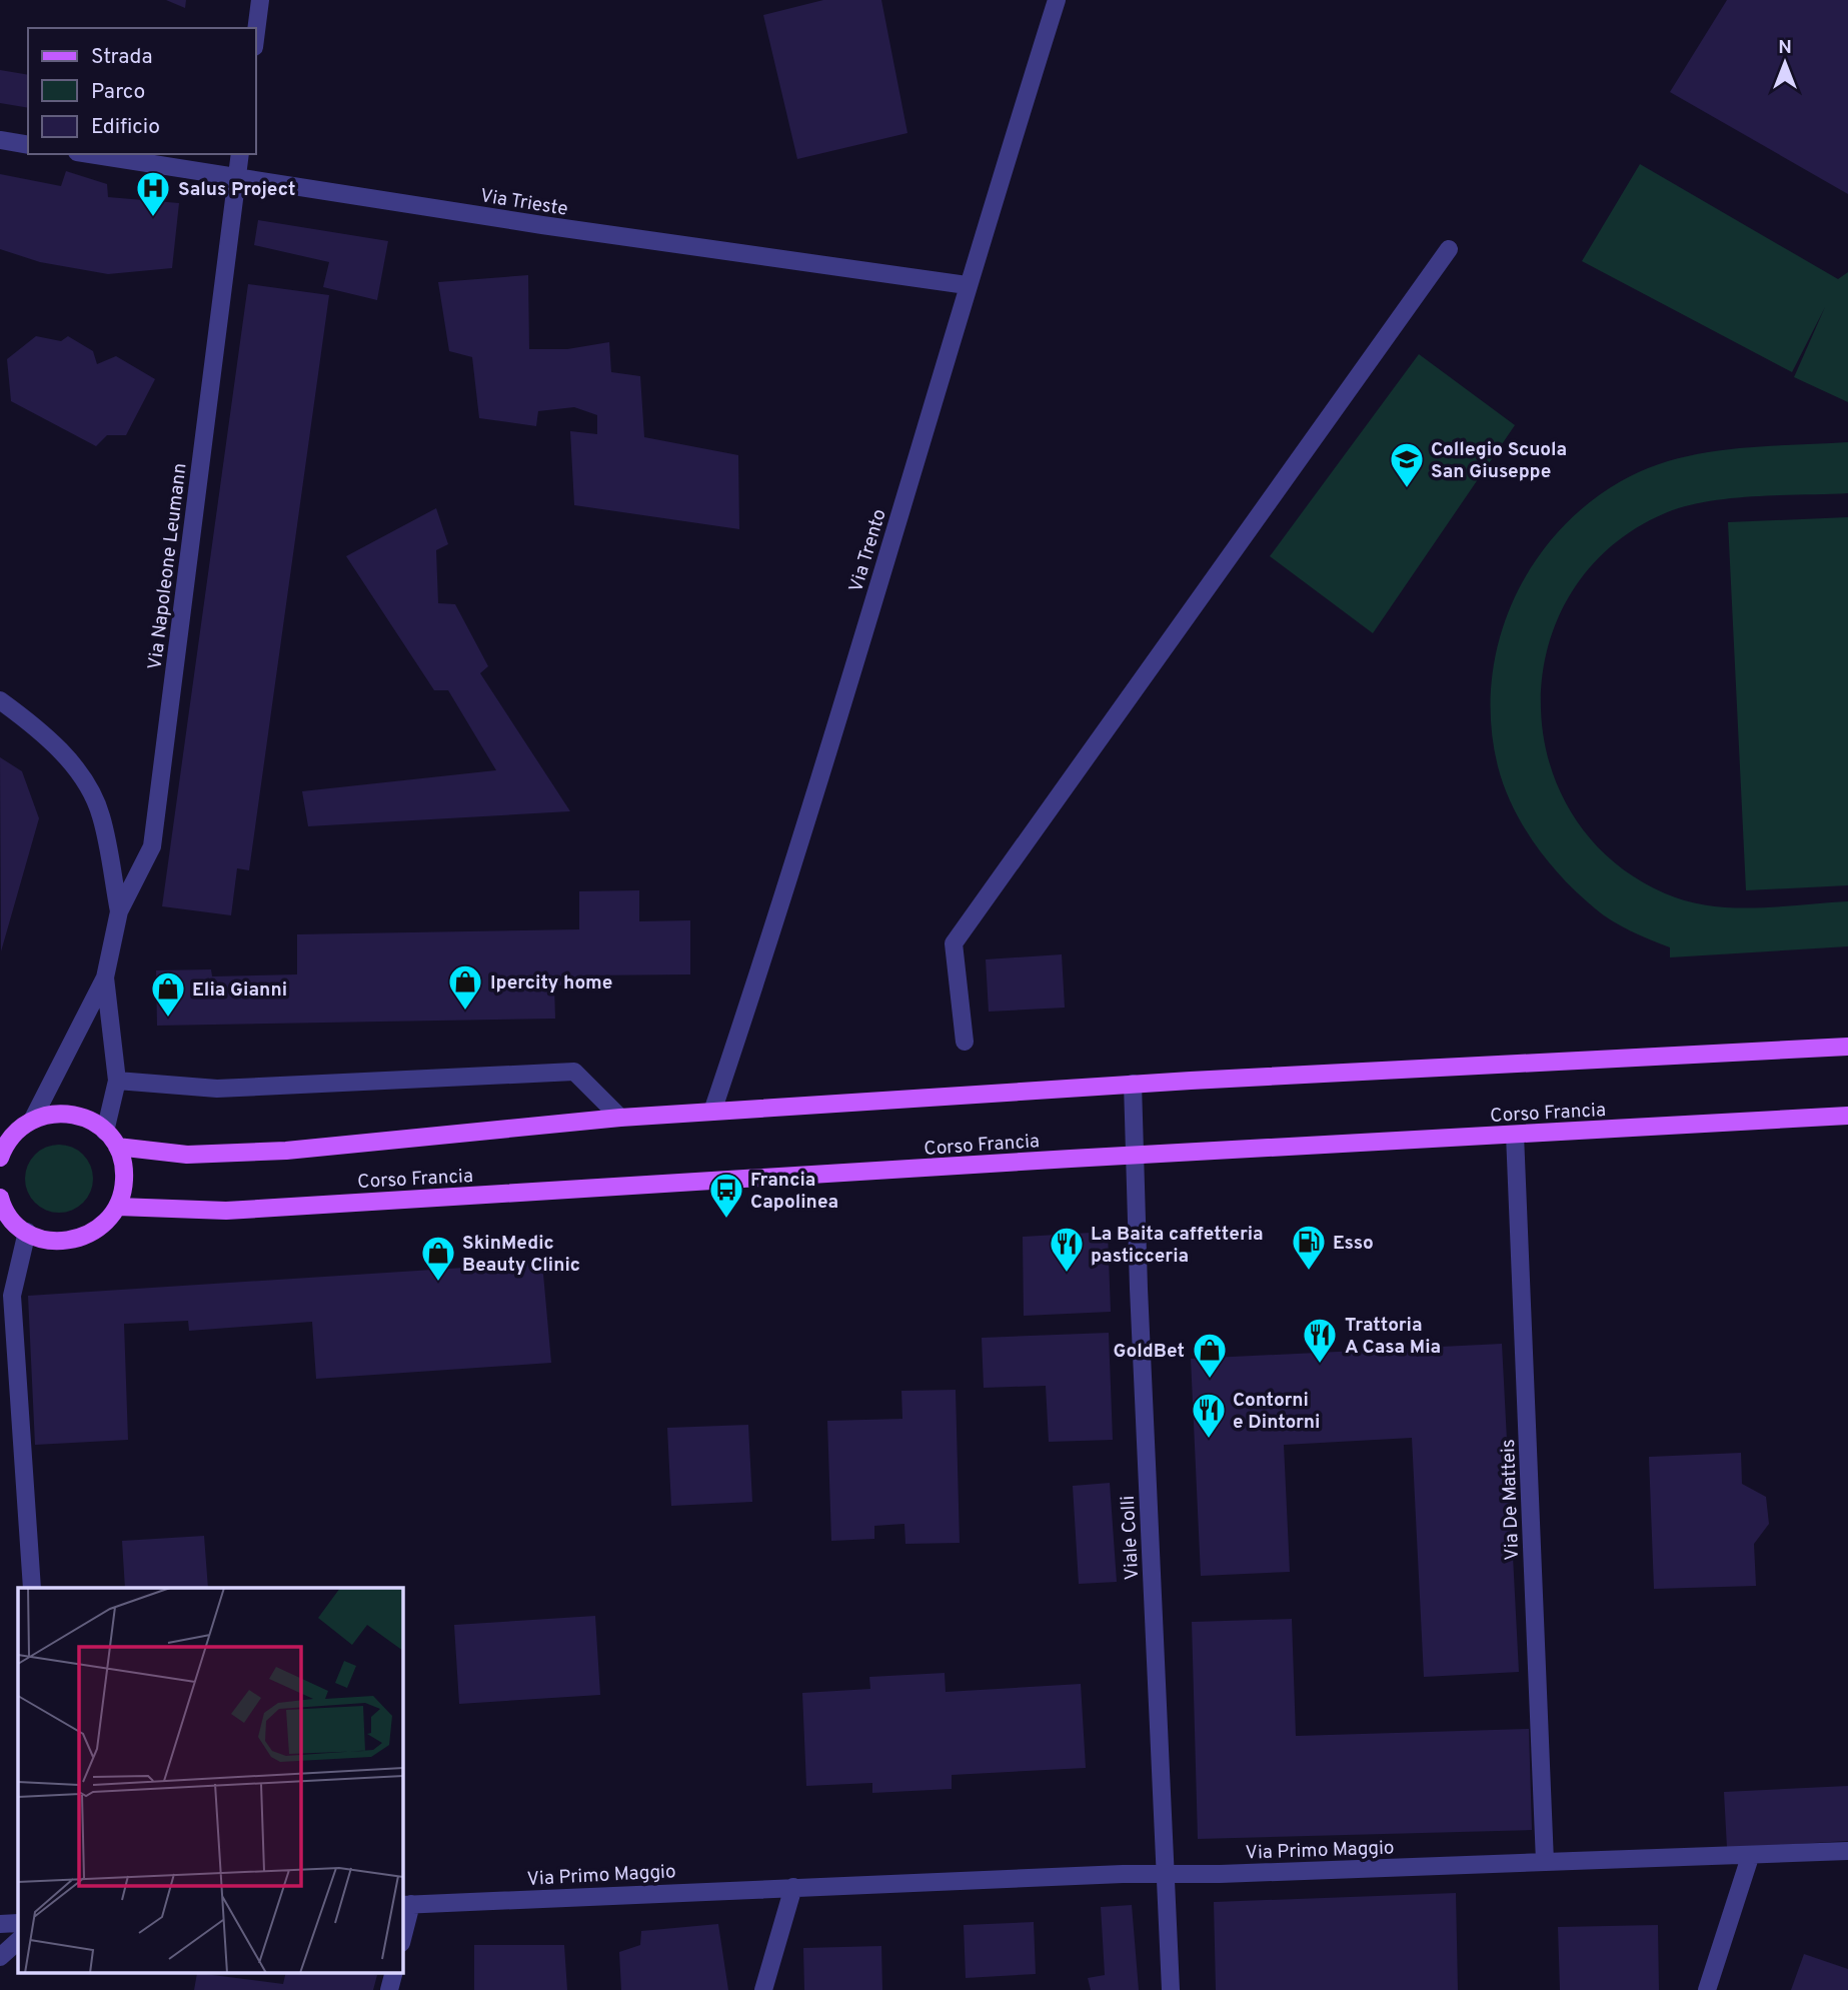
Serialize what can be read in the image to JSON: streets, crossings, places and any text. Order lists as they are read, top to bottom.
{
  "streets": {
    "main road": ["Corso Francia"],
    "street": [
      "Via Trieste",
      "Via Trento",
      "Via Napoleone Leumann",
      "Via De Matteis",
      "Viale Colli",
      "Via Primo Maggio"
    ]
  },
  "crossings": [
    ["Via Trieste", "Via Trento"],
    ["Via Trieste", "Via Napoleone Leumann"],
    ["Via Trento", "Corso Francia"],
    ["Corso Francia", "Via De Matteis"],
    ["Corso Francia", "Viale Colli"],
    ["Via De Matteis", "Via Primo Maggio"],
    ["Viale Colli", "Via Primo Maggio"]
  ],
  "places": {
    "hospital": ["Salus Project"],
    "school or university": ["Collegio Scuola San Giuseppe"],
    "shop": [
      "Ipercity home",
      "Elia Gianni",
      "SkinMedic Beauty Clinic",
      "GoldBet"
    ],
    "bus stop": ["Francia Capolinea"],
    "fuel station": ["Esso"],
    "restaurant": ["La Baita caffetteria pasticceria", "Trattoria A Casa Mia", "Contorni e Dintorni"]
  },
  "legend": ["Strada", "Parco", "Edificio"],
  "north": "top"
}
